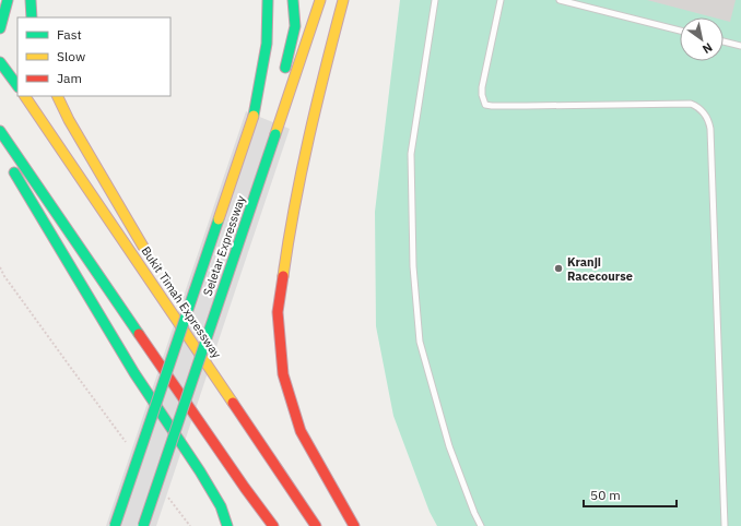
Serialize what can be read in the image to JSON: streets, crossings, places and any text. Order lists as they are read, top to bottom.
{
  "streets": {
    "highway": ["Seletar Expressway", "Bukit Timah Expressway"]
  },
  "places": ["Kranji Racecourse"],
  "legend": ["Fast", "Slow", "Jam"],
  "scale_bar": "50 m",
  "north": "bottom right"
}
